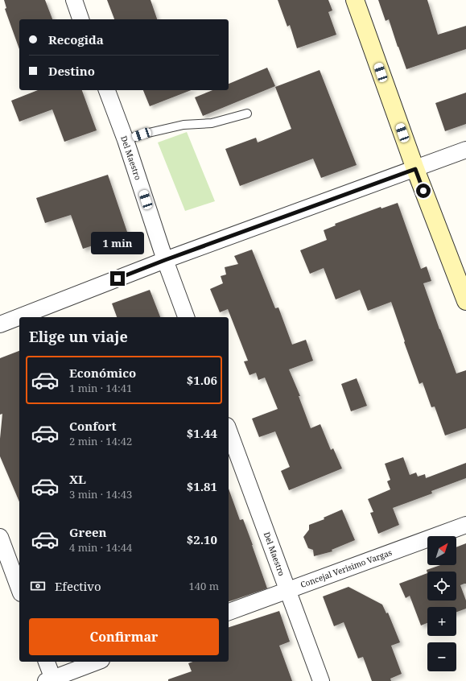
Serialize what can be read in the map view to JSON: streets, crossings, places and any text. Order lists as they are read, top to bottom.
{
  "streets": {
    "street": ["Del Maestro", "Concejal Verisimo Vargas"]
  },
  "crossings": [
    ["Del Maestro", "Concejal Verisimo Vargas"]
  ],
  "north": "top right",
  "page": {
    "banner": ["Recogida", "Destino"],
    "bubble": "1 min",
    "heading": "Elige un viaje",
    "list": [
      {
        "name": "Económico",
        "note": "1 min · 14:41",
        "value": "$1.06"
      },
      {
        "name": "Confort",
        "note": "2 min · 14:42",
        "value": "$1.44"
      },
      {
        "name": "XL",
        "note": "3 min · 14:43",
        "value": "$1.81"
      },
      {
        "name": "Green",
        "note": "4 min · 14:44",
        "value": "$2.10"
      }
    ],
    "map_buttons": ["+", "−"],
    "pay": ["Efectivo", "140 m"],
    "buttons": "Confirmar"
  }
}
